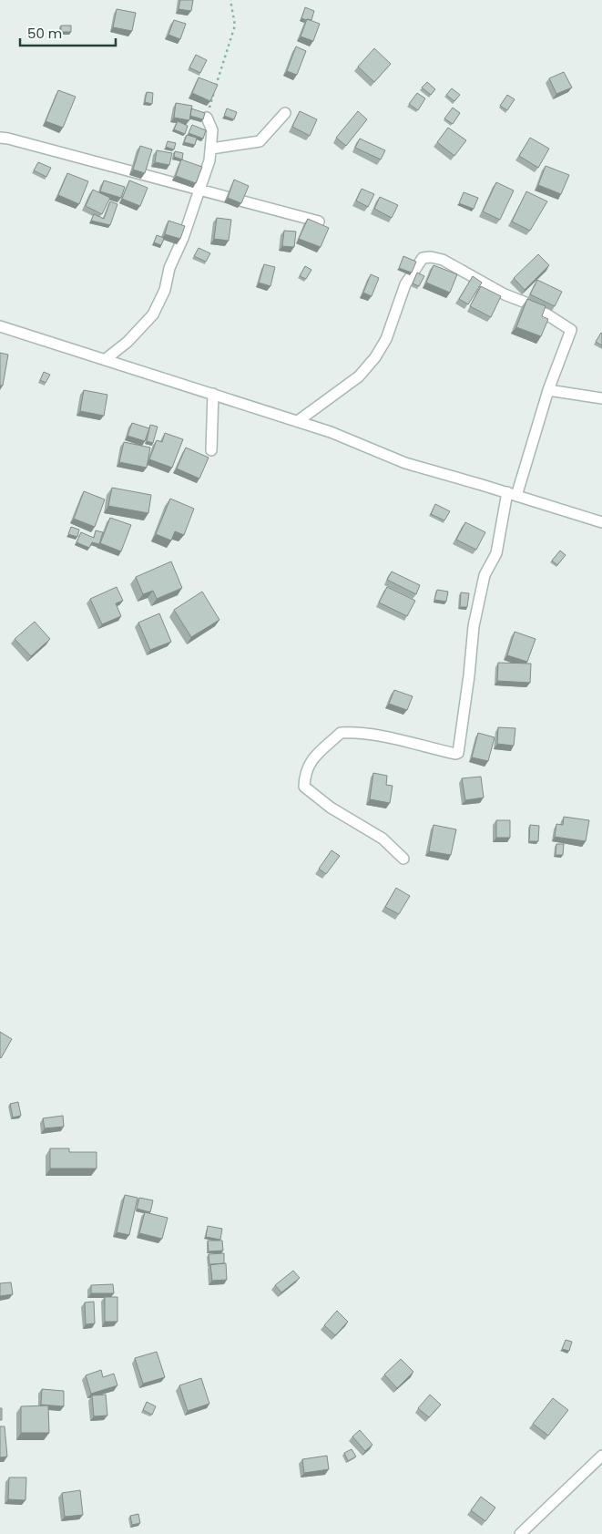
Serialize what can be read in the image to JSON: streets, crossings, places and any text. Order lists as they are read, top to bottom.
{
  "scale_bar": "50 m"
}
